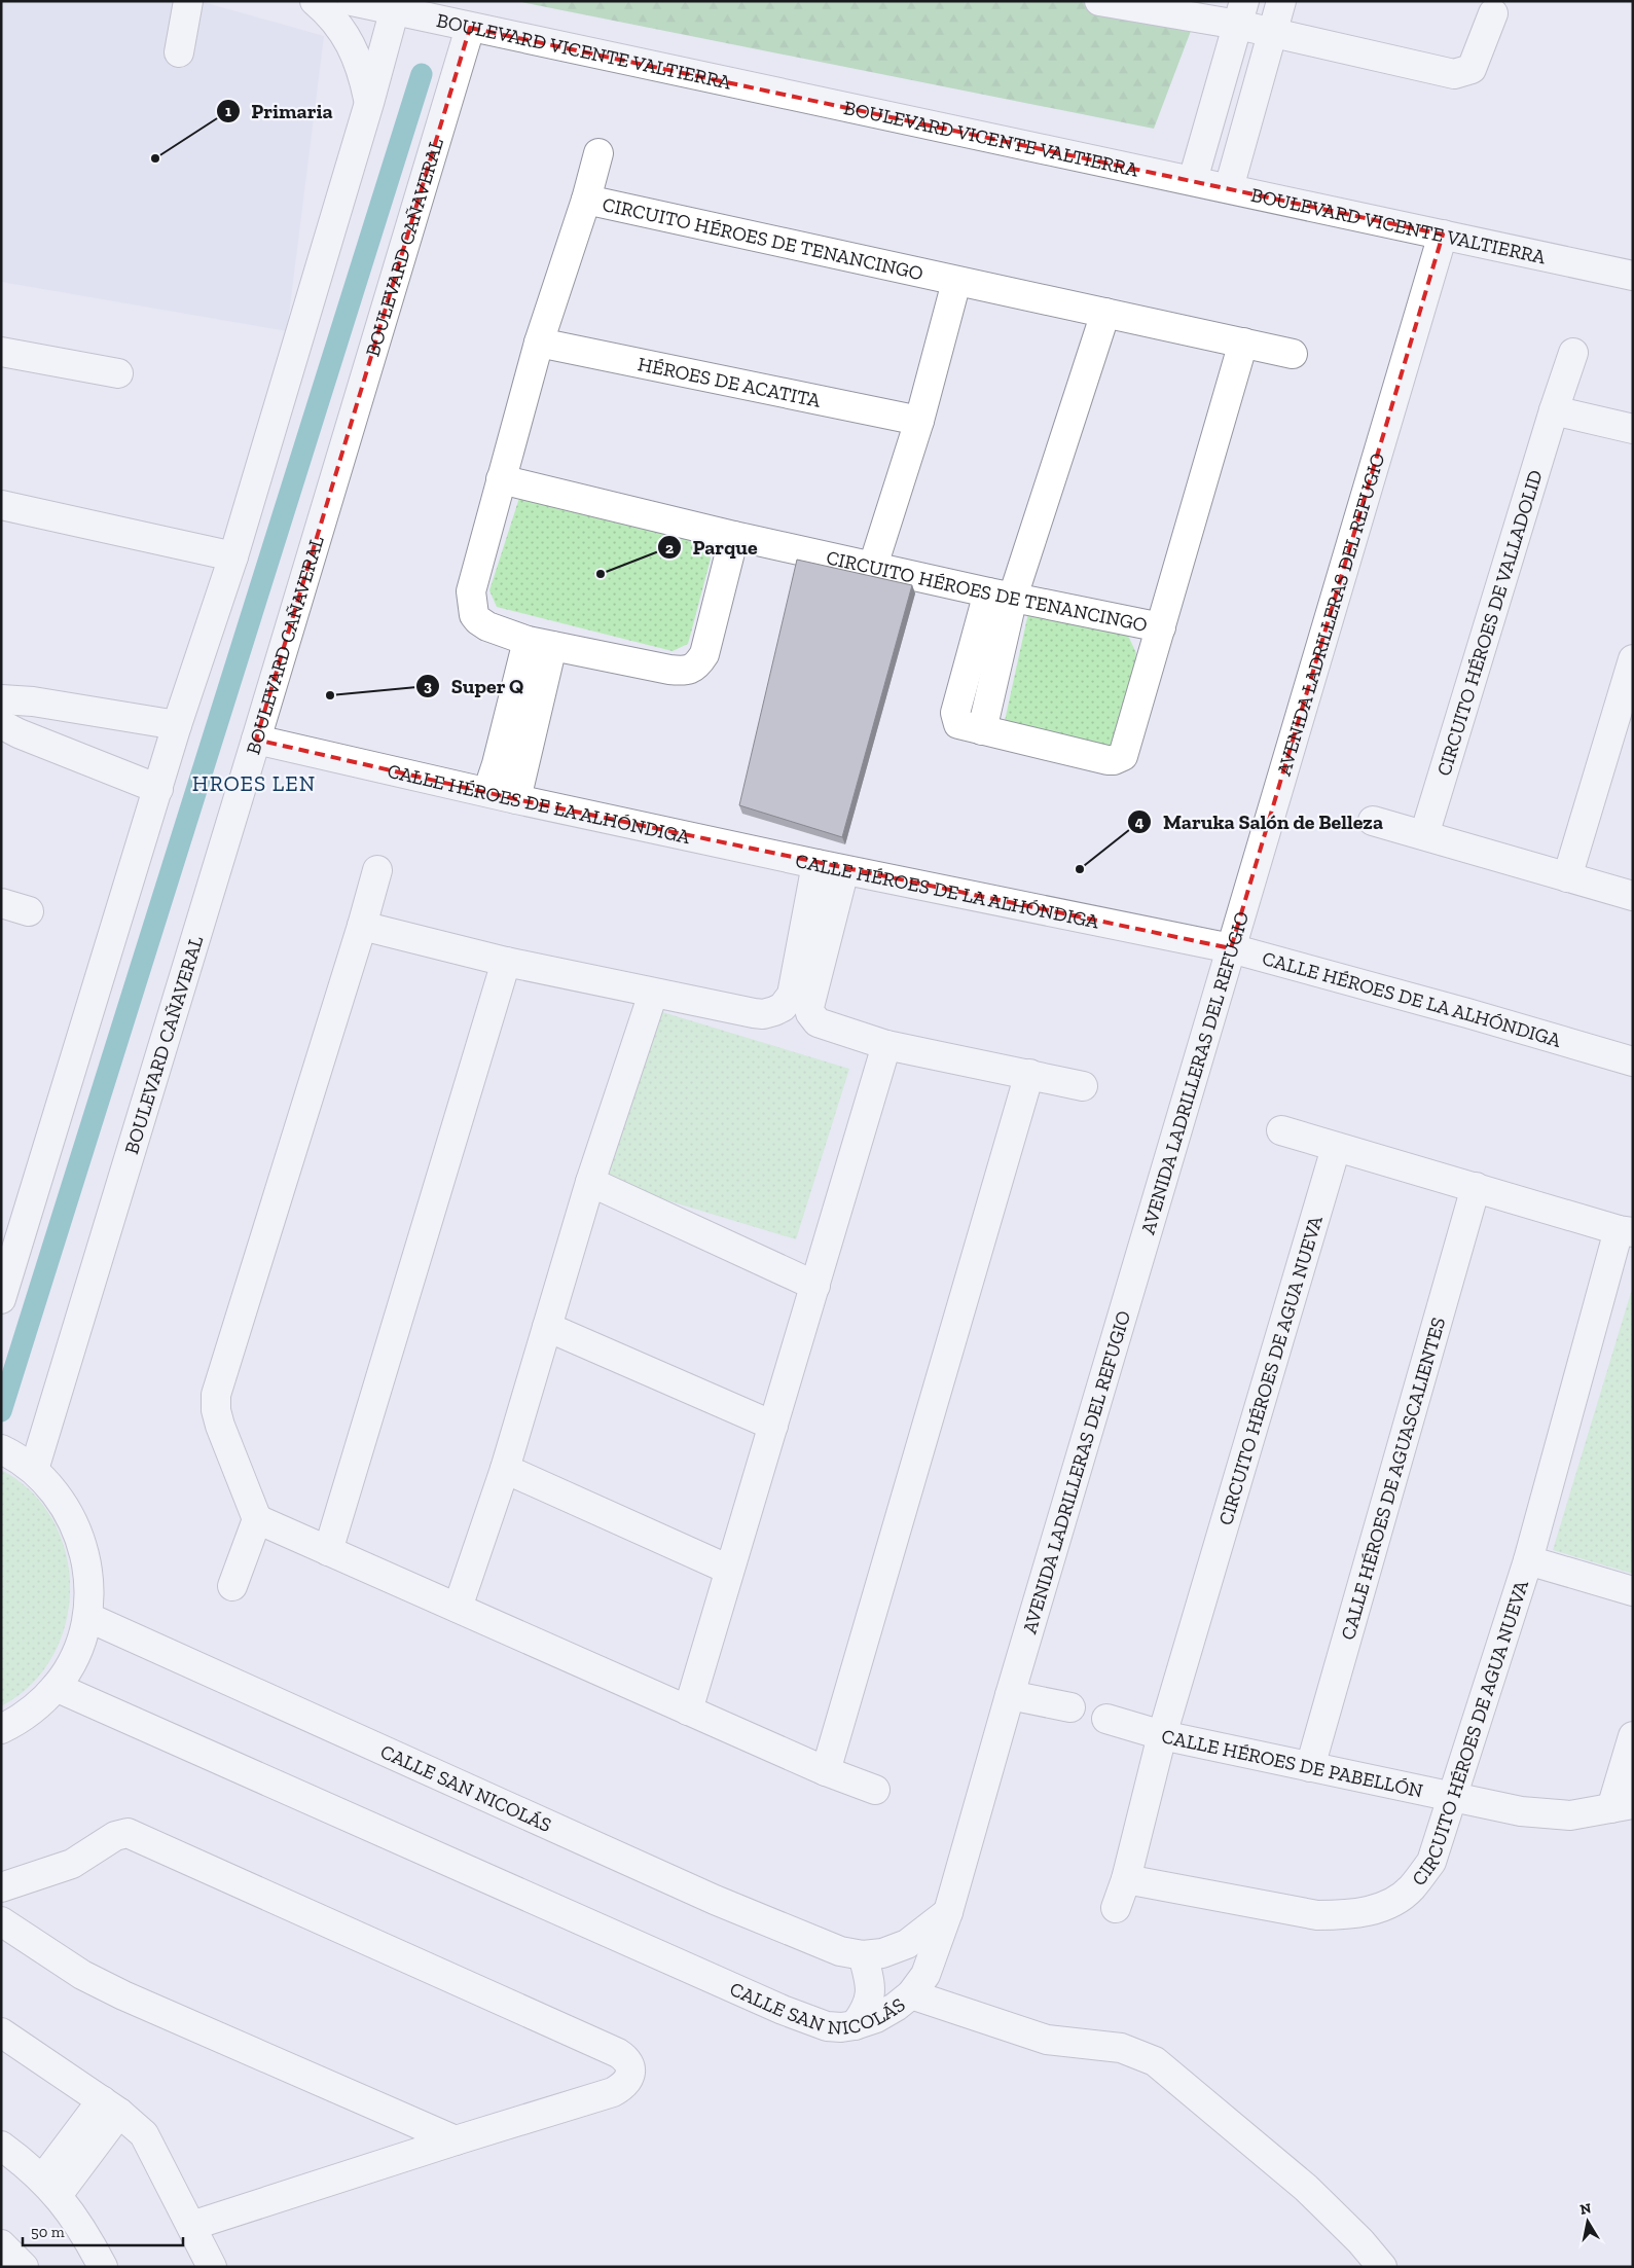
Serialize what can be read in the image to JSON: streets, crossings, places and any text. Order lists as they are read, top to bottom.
{
  "streets": {
    "street": [
      "BOULEVARD VICENTE VALTIERRA",
      "CIRCUITO HÉROES DE TENANCINGO",
      "BOULEVARD CAÑAVERAL",
      "HÉROES DE ACATITA",
      "AVENIDA LADRILLERAS DEL REFUGIO",
      "CIRCUITO HÉROES DE VALLADOLID",
      "CALLE HÉROES DE LA ALHÓNDIGA",
      "CIRCUITO HÉROES DE AGUA NUEVA",
      "CALLE HÉROES DE AGUASCALIENTES",
      "CALLE HÉROES DE PABELLÓN",
      "CALLE SAN NICOLÁS"
    ]
  },
  "crossings": [
    ["BOULEVARD VICENTE VALTIERRA", "BOULEVARD CAÑAVERAL"],
    ["BOULEVARD VICENTE VALTIERRA", "AVENIDA LADRILLERAS DEL REFUGIO"],
    ["CIRCUITO HÉROES DE TENANCINGO", "HÉROES DE ACATITA"],
    ["BOULEVARD CAÑAVERAL", "CALLE HÉROES DE LA ALHÓNDIGA"],
    ["AVENIDA LADRILLERAS DEL REFUGIO", "CALLE HÉROES DE LA ALHÓNDIGA"],
    ["AVENIDA LADRILLERAS DEL REFUGIO", "CALLE SAN NICOLÁS"],
    ["CIRCUITO HÉROES DE AGUA NUEVA", "CALLE HÉROES DE AGUASCALIENTES"],
    ["CIRCUITO HÉROES DE AGUA NUEVA", "CALLE HÉROES DE PABELLÓN"],
    ["CALLE HÉROES DE AGUASCALIENTES", "CALLE HÉROES DE PABELLÓN"]
  ],
  "districts": ["HROES LEN"],
  "places": [
    "Primaria",
    "Parque",
    "Super Q",
    "Maruka Salón de Belleza"
  ],
  "scale_bar": "50 m",
  "north": "top"
}
